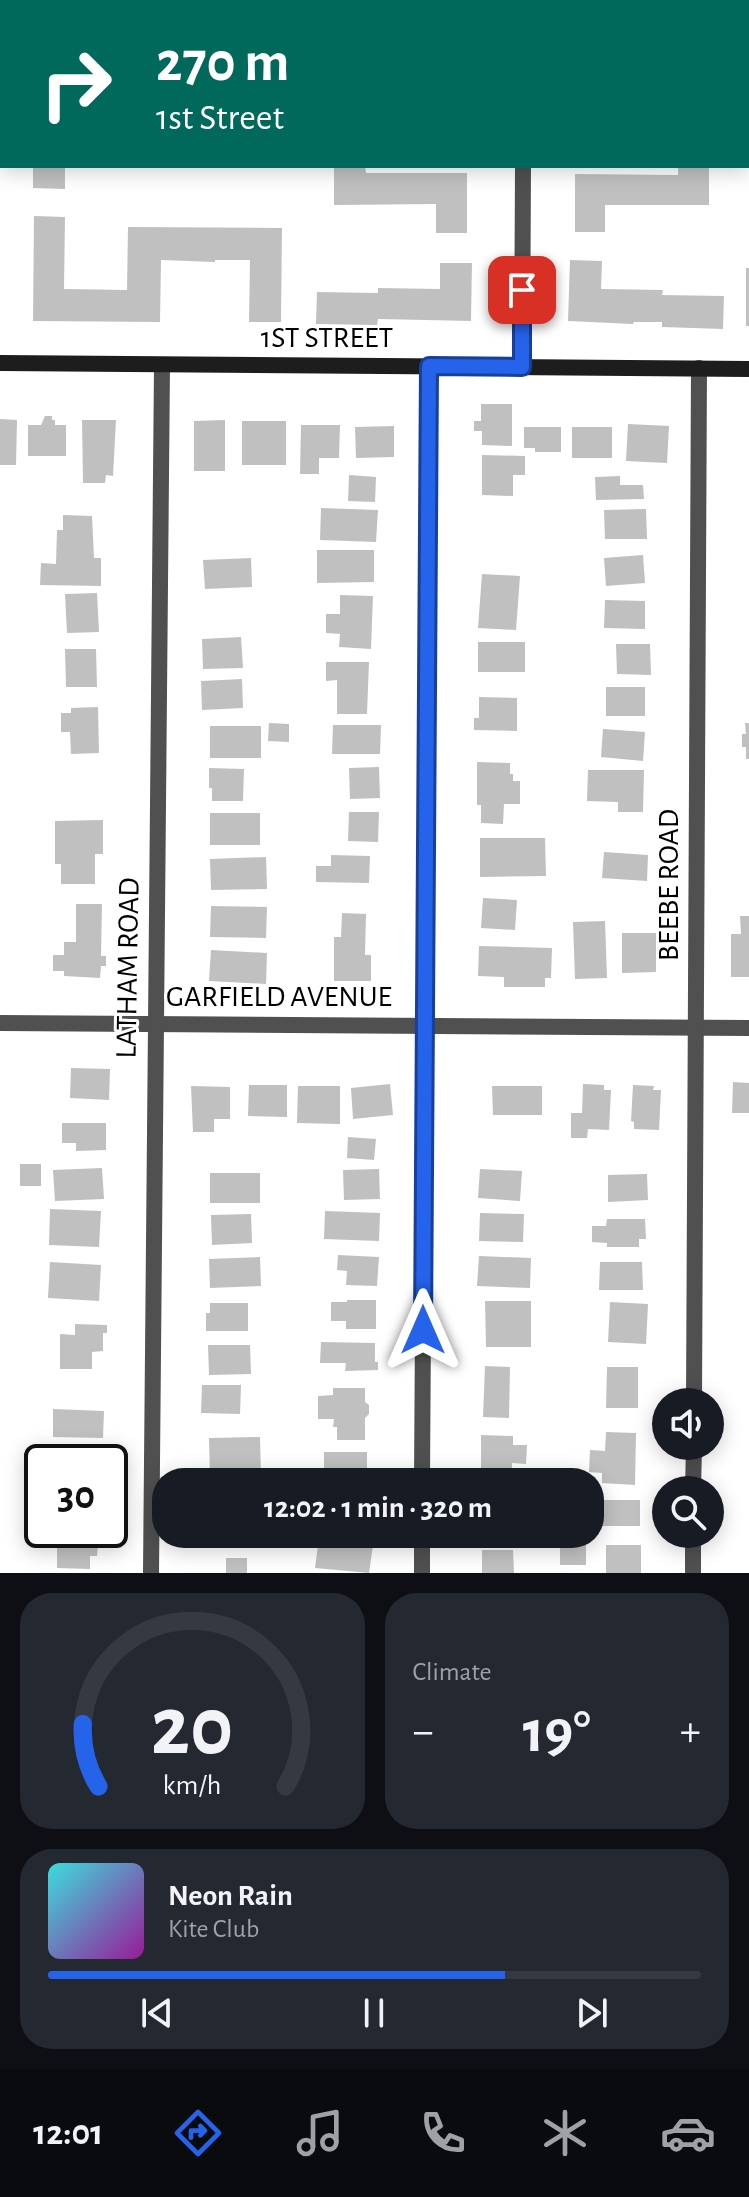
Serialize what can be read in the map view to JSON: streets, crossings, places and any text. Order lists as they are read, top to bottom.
{
  "streets": {
    "street": [
      "1ST STREET",
      "BEEBE ROAD",
      "LATHAM ROAD",
      "GARFIELD AVENUE"
    ]
  },
  "crossings": [
    ["1ST STREET", "BEEBE ROAD"],
    ["1ST STREET", "LATHAM ROAD"],
    ["BEEBE ROAD", "GARFIELD AVENUE"],
    ["LATHAM ROAD", "GARFIELD AVENUE"]
  ],
  "page": {
    "turn": ["270 m", "1st Street"],
    "limit": "30",
    "trip": "12:02 · 1 min · 320 m",
    "tile": "Climate",
    "heat": ["−", "19°", "+"],
    "song": ["Neon Rain", "Kite Club"],
    "tabs": "12:01",
    "gauge": ["20", "km/h"]
  }
}
